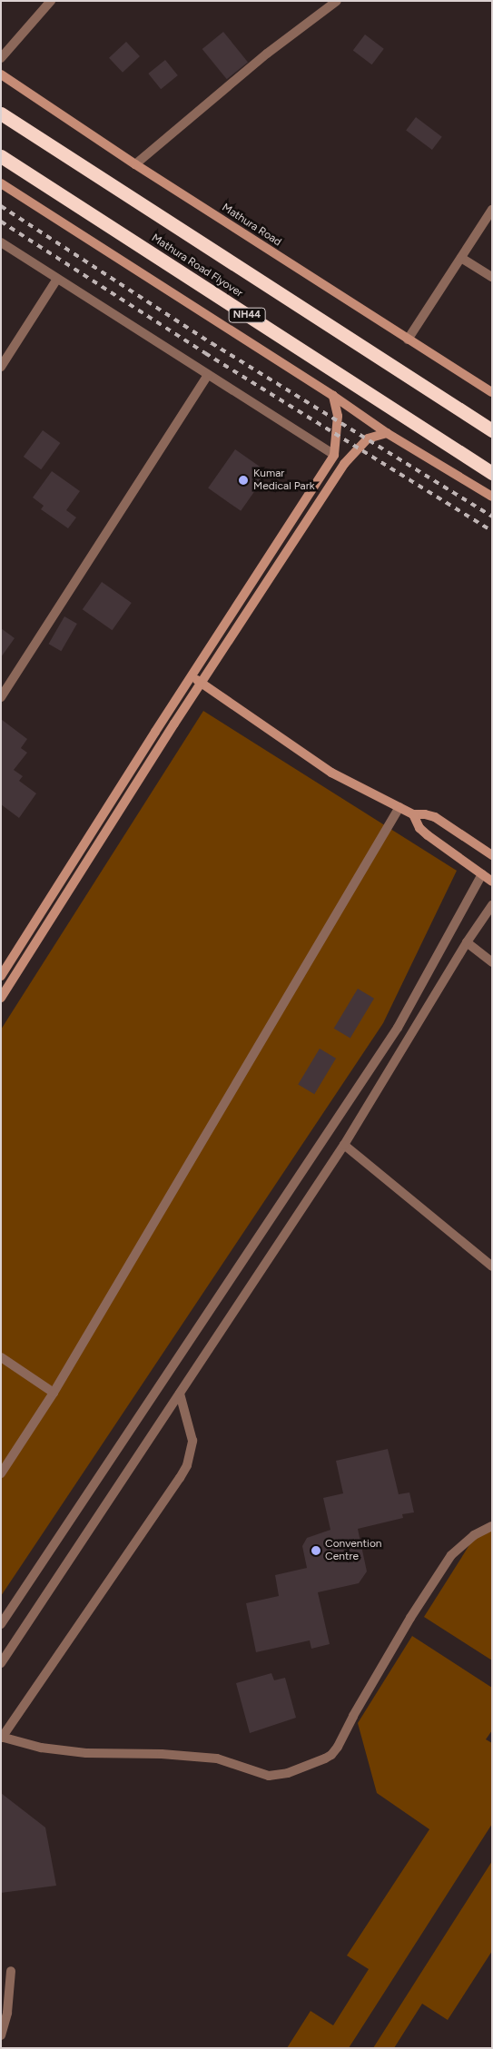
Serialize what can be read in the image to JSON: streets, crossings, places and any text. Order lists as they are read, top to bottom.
{
  "streets": {
    "highway": ["Mathura Road Flyover", "NH44"],
    "street": ["Mathura Road"]
  },
  "places": ["Kumar Medical Park", "Convention Centre"]
}
